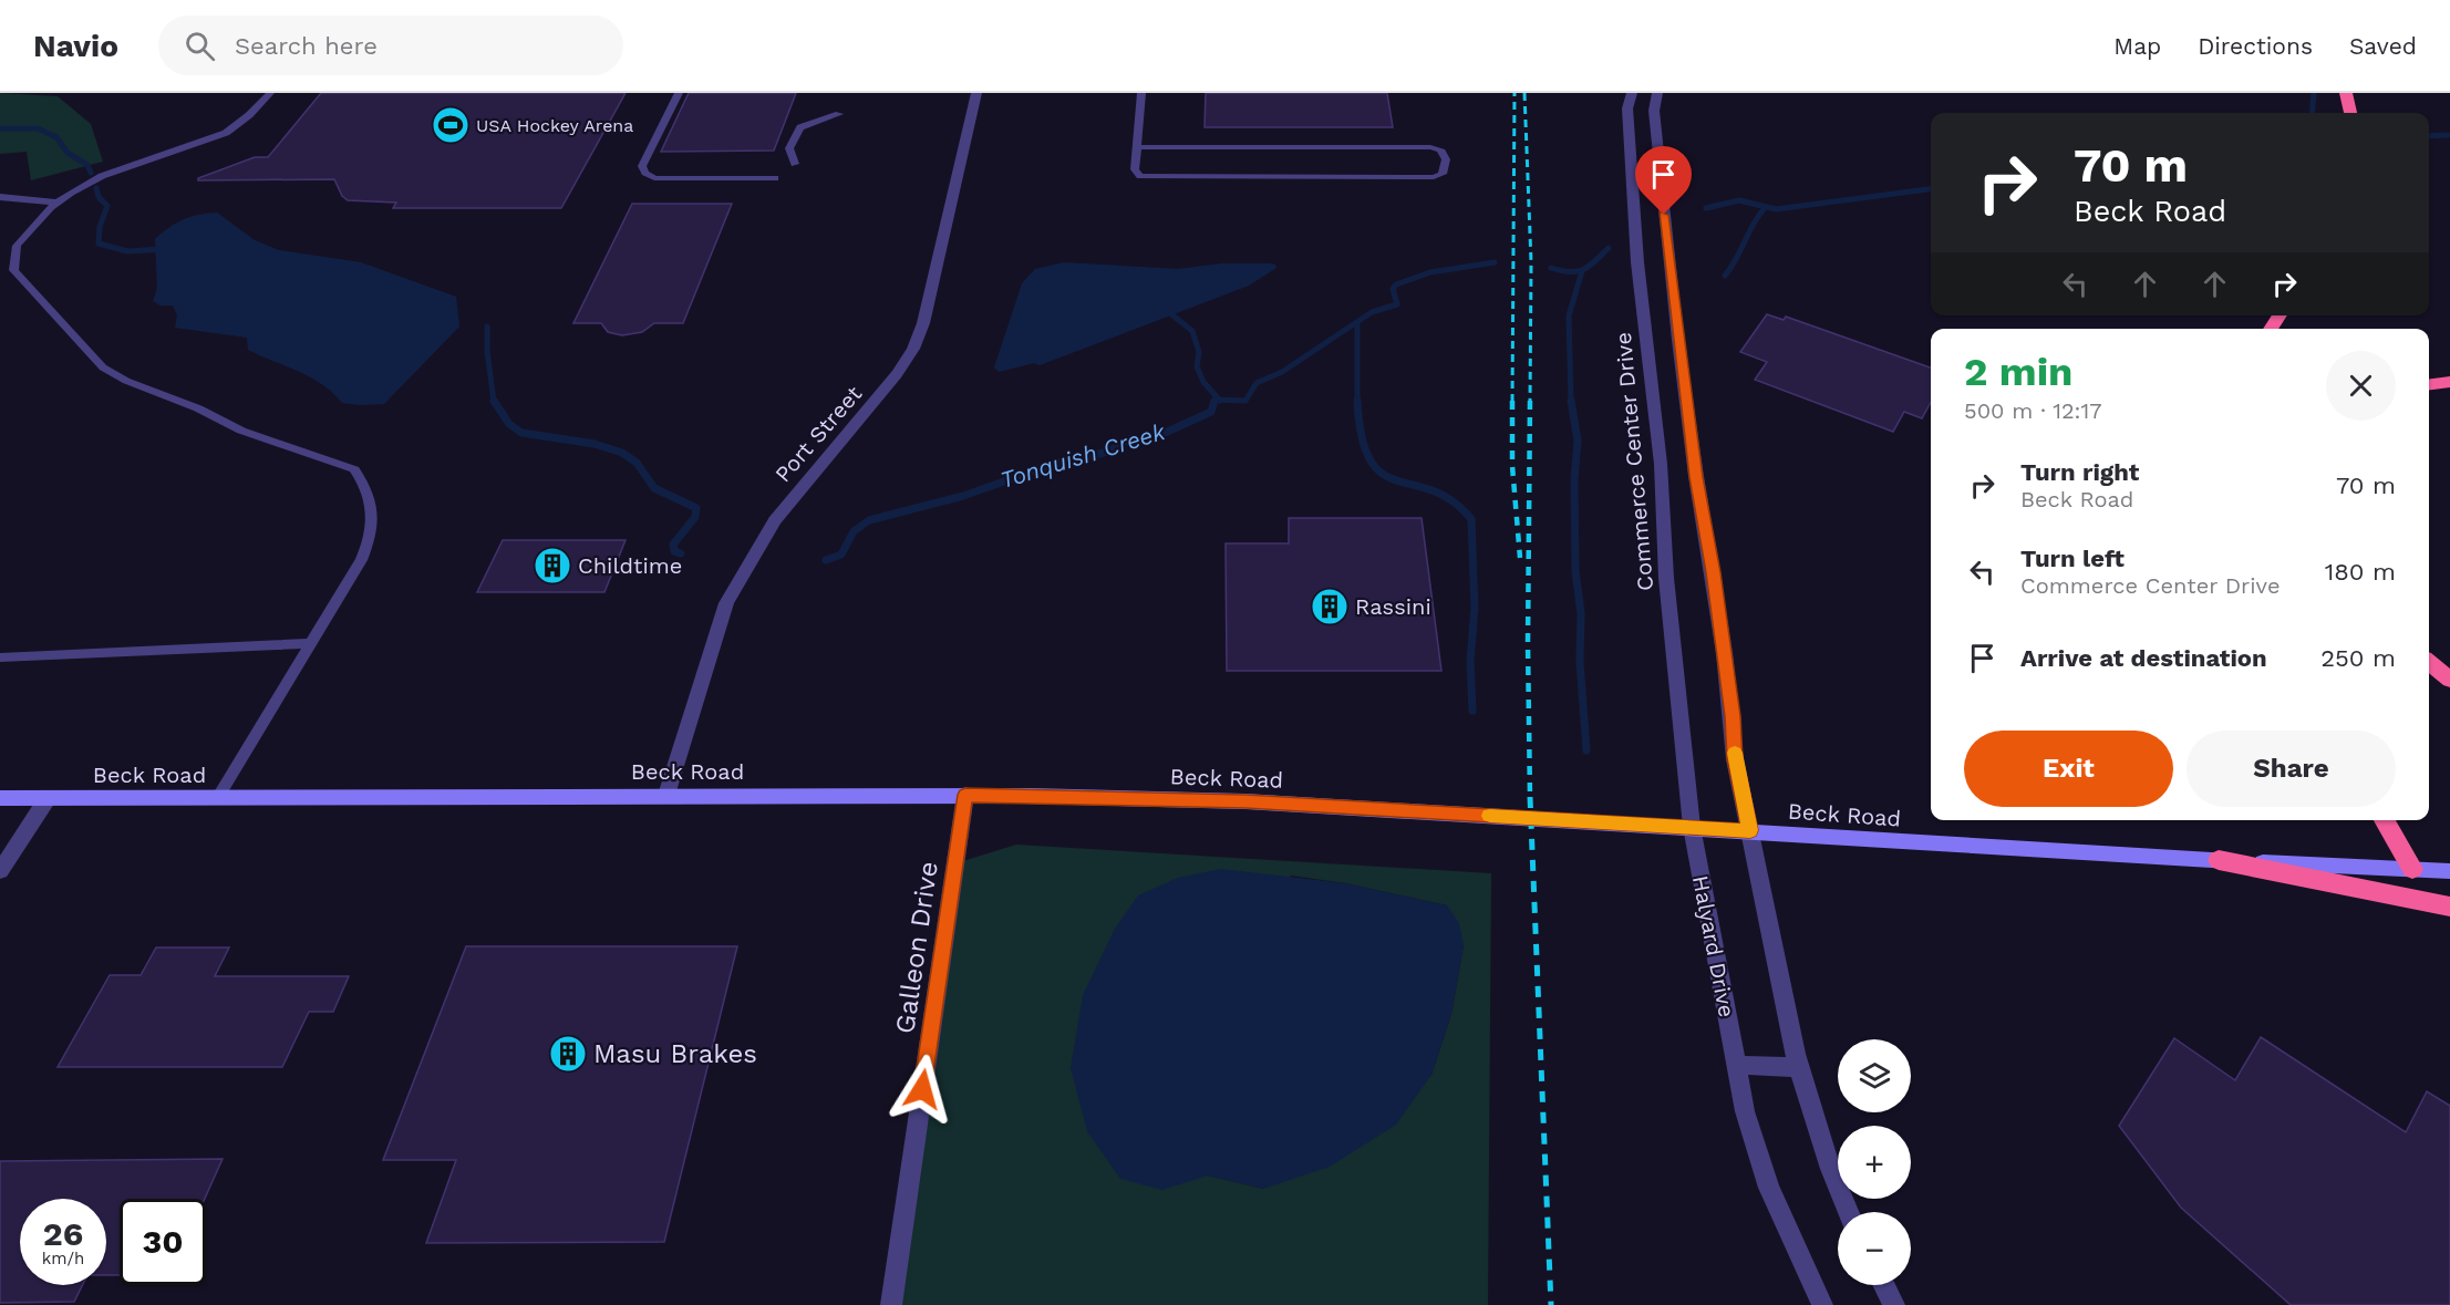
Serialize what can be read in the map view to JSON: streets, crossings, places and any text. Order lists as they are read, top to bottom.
{
  "streets": {
    "main road": ["Beck Road"],
    "street": [
      "Port Street",
      "Commerce Center Drive",
      "Halyard Drive",
      "Galleon Drive"
    ]
  },
  "crossings": [
    ["Port Street", "Beck Road"],
    ["Commerce Center Drive", "Beck Road"],
    ["Commerce Center Drive", "Halyard Drive"],
    ["Beck Road", "Halyard Drive"],
    ["Beck Road", "Galleon Drive"]
  ],
  "water": ["Tonquish Creek"],
  "places": {
    "sports": ["USA Hockey Arena"],
    "building": ["Childtime", "Rassini", "Masu Brakes"]
  },
  "page": {
    "header": "Navio",
    "search": "Search here",
    "nav": ["Map", "Directions", "Saved"],
    "turn": ["70 m", "Beck Road"],
    "heading": ["2 min", "500 m · 12:17"],
    "list": [
      {
        "name": "Turn right",
        "note": "Beck Road",
        "value": "70 m"
      },
      {
        "name": "Turn left",
        "note": "Commerce Center Drive",
        "value": "180 m"
      },
      {
        "name": "Arrive at destination",
        "value": "250 m"
      }
    ],
    "buttons": ["Exit", "Share"],
    "map_buttons": ["+", "−"],
    "speed": "26 km/h",
    "limit": "30"
  }
}
